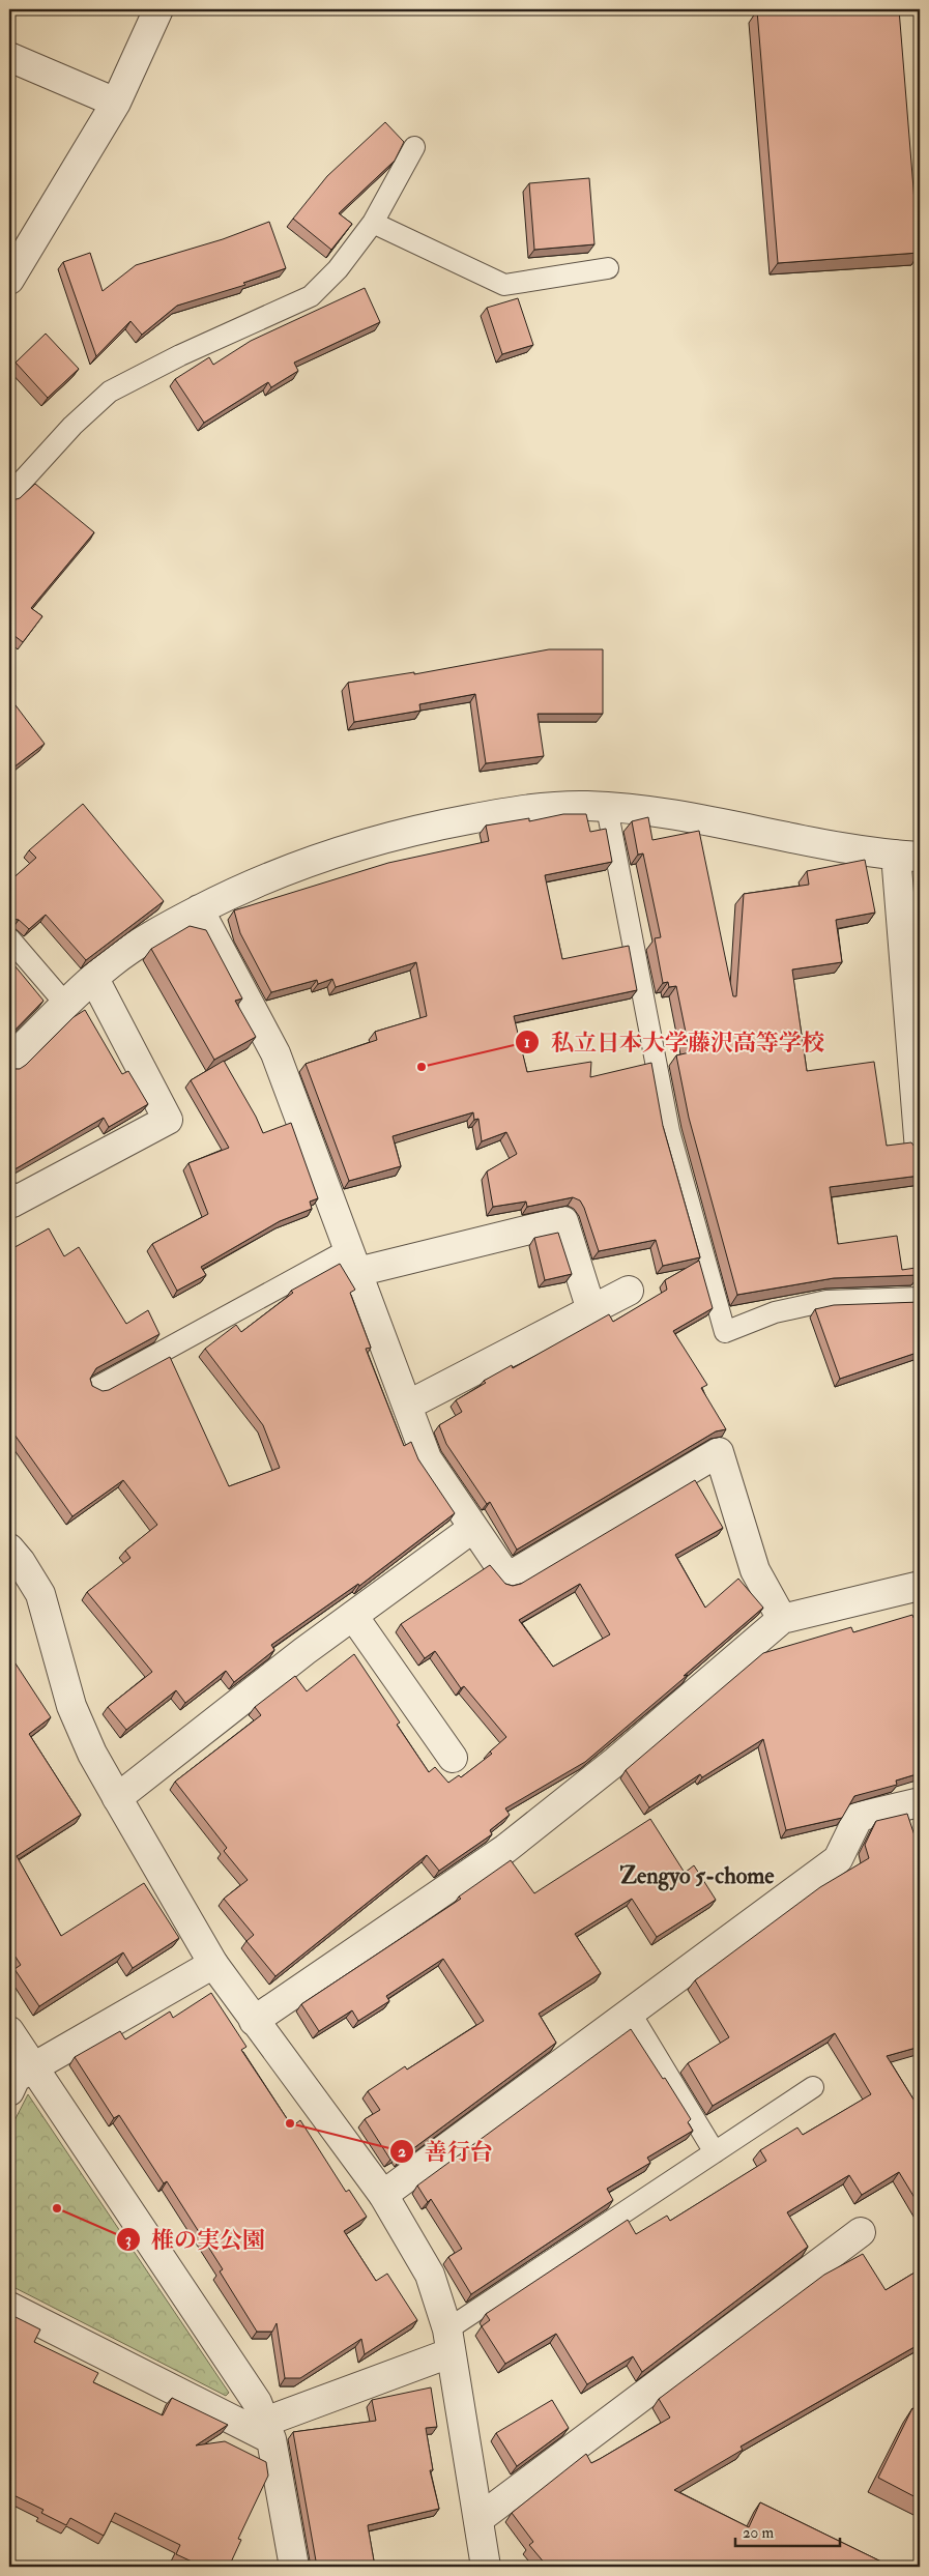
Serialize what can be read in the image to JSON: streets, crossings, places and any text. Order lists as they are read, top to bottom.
{
  "districts": ["Zengyo 5-chome"],
  "places": ["私立日本大学藤沢高等学校", "善行台", "椎の実公園"],
  "scale_bar": "20 m"
}
